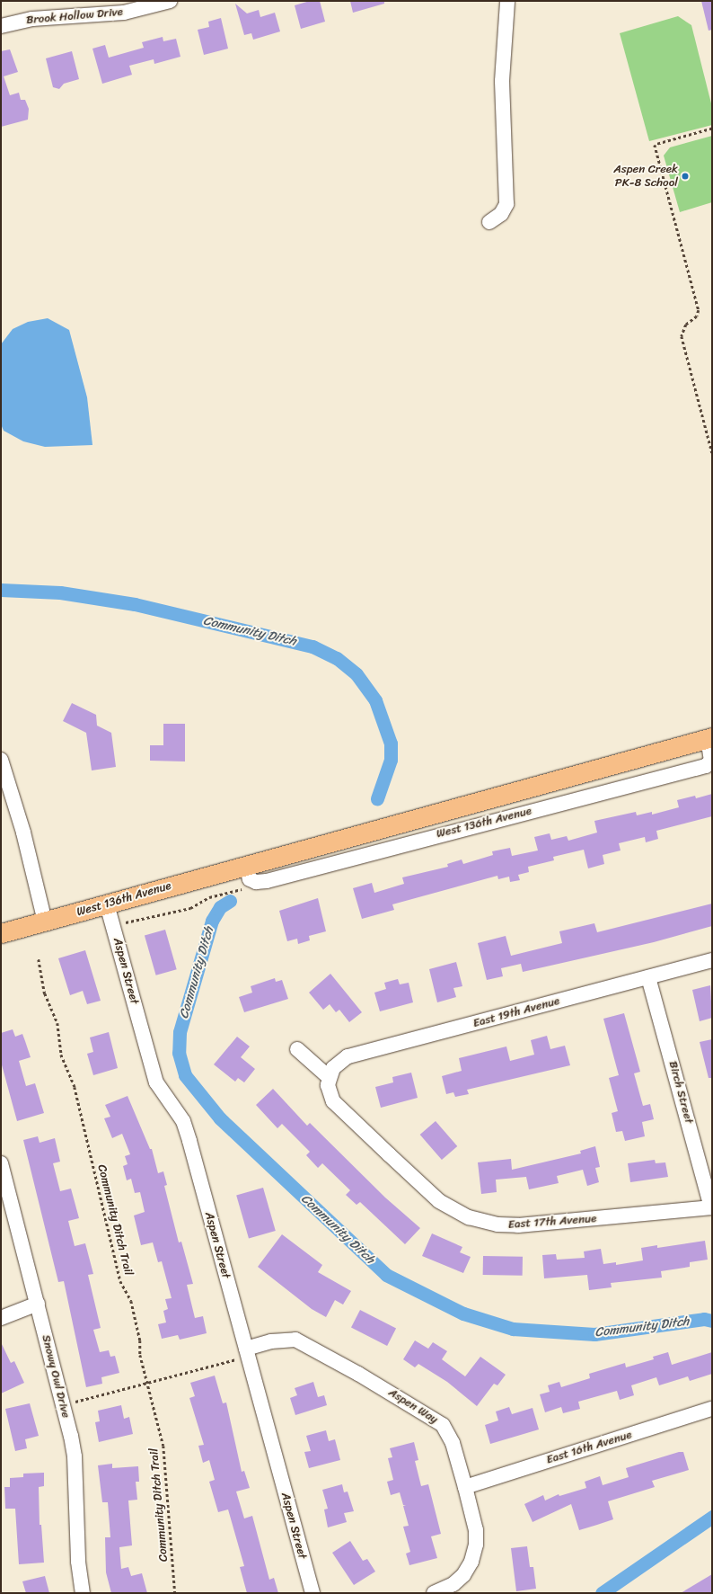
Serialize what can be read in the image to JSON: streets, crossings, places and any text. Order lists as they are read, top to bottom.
{
  "streets": {
    "main road": ["West 136th Avenue"],
    "street": [
      "Brook Hollow Drive",
      "Aspen Street",
      "East 19th Avenue",
      "Birch Street",
      "East 17th Avenue",
      "Snowy Owl Drive",
      "Aspen Way",
      "East 16th Avenue"
    ],
    "path": ["Community Ditch Trail"]
  },
  "crossings": [
    ["West 136th Avenue", "Aspen Street"],
    ["Aspen Street", "Aspen Way"],
    ["East 19th Avenue", "Birch Street"],
    ["East 19th Avenue", "East 17th Avenue"],
    ["Birch Street", "East 17th Avenue"],
    ["Aspen Way", "East 16th Avenue"]
  ],
  "water": ["Community Ditch"],
  "places": ["Aspen Creek PK-8 School"]
}
